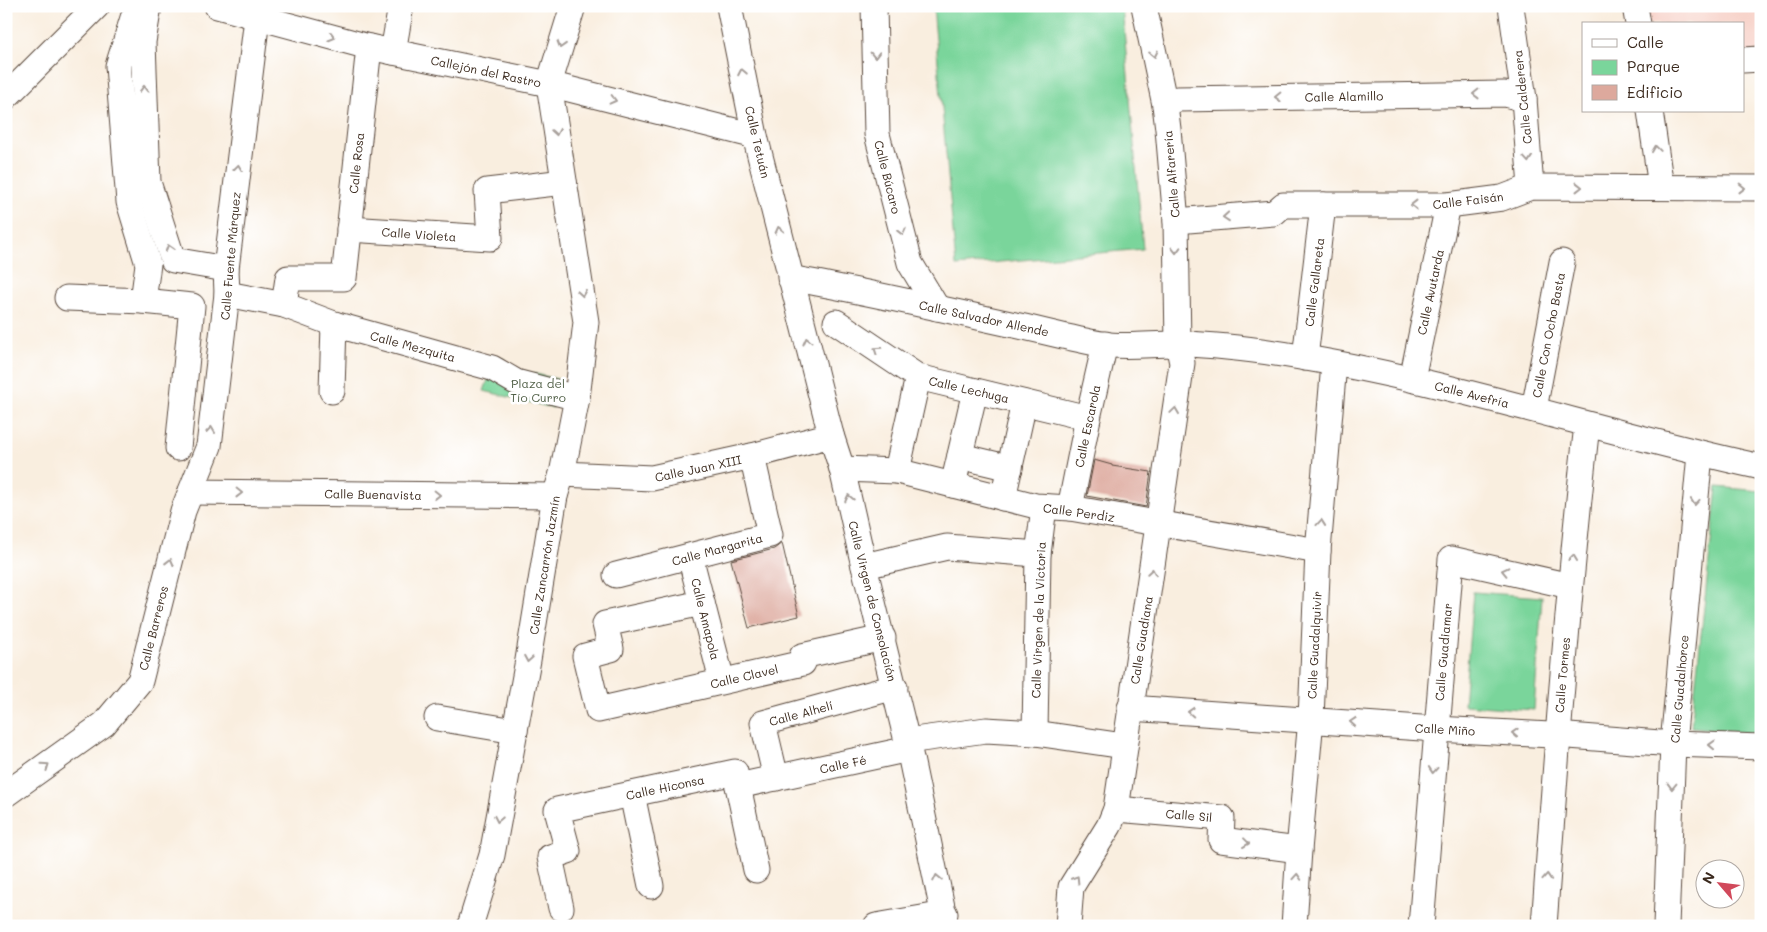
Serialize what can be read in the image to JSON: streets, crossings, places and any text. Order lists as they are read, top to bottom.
{
  "streets": {
    "street": [
      "Callejón del Rastro",
      "Calle Alamillo",
      "Calle Calderera",
      "Calle Tetuán",
      "Calle Rosa",
      "Calle Alfarería",
      "Calle Búcaro",
      "Calle Faisán",
      "Calle Violeta",
      "Calle Fuente Márquez",
      "Calle Gallareta",
      "Calle Avutarda",
      "Calle Salvador Allende",
      "Calle Con Ocho Basta",
      "Calle Mezquita",
      "Calle Lechuga",
      "Calle Avefría",
      "Calle Escarola",
      "Calle Juan XIII",
      "Calle Buenavista",
      "Calle Perdiz",
      "Calle Margarita",
      "Calle Zancarrón Jazmín",
      "Calle Virgen de Consolación",
      "Calle Amapola",
      "Calle Virgen de la Victoria",
      "Calle Barreros",
      "Calle Guadiana",
      "Calle Guadalquivir",
      "Calle Guadiamar",
      "Calle Tormes",
      "Calle Clavel",
      "Calle Guadalhorce",
      "Calle Alhelí",
      "Calle Miño",
      "Calle Fé",
      "Calle Hiconsa",
      "Calle Sil"
    ]
  },
  "crossings": [
    ["Callejón del Rastro", "Calle Tetuán"],
    ["Callejón del Rastro", "Calle Rosa"],
    ["Callejón del Rastro", "Calle Fuente Márquez"],
    ["Callejón del Rastro", "Calle Zancarrón Jazmín"],
    ["Calle Alamillo", "Calle Calderera"],
    ["Calle Alamillo", "Calle Alfarería"],
    ["Calle Calderera", "Calle Faisán"],
    ["Calle Tetuán", "Calle Salvador Allende"],
    ["Calle Tetuán", "Calle Virgen de Consolación"],
    ["Calle Rosa", "Calle Violeta"],
    ["Calle Rosa", "Calle Mezquita"],
    ["Calle Alfarería", "Calle Faisán"],
    ["Calle Alfarería", "Calle Salvador Allende"],
    ["Calle Alfarería", "Calle Avefría"],
    ["Calle Alfarería", "Calle Guadiana"],
    ["Calle Búcaro", "Calle Salvador Allende"],
    ["Calle Faisán", "Calle Gallareta"],
    ["Calle Faisán", "Calle Avutarda"],
    ["Calle Violeta", "Calle Zancarrón Jazmín"],
    ["Calle Fuente Márquez", "Calle Mezquita"],
    ["Calle Fuente Márquez", "Calle Buenavista"],
    ["Calle Fuente Márquez", "Calle Barreros"],
    ["Calle Gallareta", "Calle Avefría"],
    ["Calle Avutarda", "Calle Avefría"],
    ["Calle Salvador Allende", "Calle Avefría"],
    ["Calle Salvador Allende", "Calle Escarola"],
    ["Calle Salvador Allende", "Calle Virgen de Consolación"],
    ["Calle Salvador Allende", "Calle Guadiana"],
    ["Calle Con Ocho Basta", "Calle Avefría"],
    ["Calle Mezquita", "Calle Zancarrón Jazmín"],
    ["Calle Lechuga", "Calle Escarola"],
    ["Calle Avefría", "Calle Guadiana"],
    ["Calle Avefría", "Calle Guadalquivir"],
    ["Calle Avefría", "Calle Tormes"],
    ["Calle Avefría", "Calle Guadalhorce"],
    ["Calle Escarola", "Calle Perdiz"],
    ["Calle Juan XIII", "Calle Buenavista"],
    ["Calle Juan XIII", "Calle Margarita"],
    ["Calle Juan XIII", "Calle Zancarrón Jazmín"],
    ["Calle Juan XIII", "Calle Virgen de Consolación"],
    ["Calle Buenavista", "Calle Zancarrón Jazmín"],
    ["Calle Buenavista", "Calle Barreros"],
    ["Calle Perdiz", "Calle Virgen de Consolación"],
    ["Calle Perdiz", "Calle Virgen de la Victoria"],
    ["Calle Perdiz", "Calle Guadiana"],
    ["Calle Perdiz", "Calle Guadalquivir"],
    ["Calle Margarita", "Calle Amapola"],
    ["Calle Virgen de Consolación", "Calle Clavel"],
    ["Calle Virgen de Consolación", "Calle Alhelí"],
    ["Calle Virgen de Consolación", "Calle Fé"],
    ["Calle Amapola", "Calle Clavel"],
    ["Calle Virgen de la Victoria", "Calle Fé"],
    ["Calle Guadiana", "Calle Miño"],
    ["Calle Guadiana", "Calle Fé"],
    ["Calle Guadiana", "Calle Sil"],
    ["Calle Guadalquivir", "Calle Miño"],
    ["Calle Guadalquivir", "Calle Sil"],
    ["Calle Guadiamar", "Calle Tormes"],
    ["Calle Guadiamar", "Calle Miño"],
    ["Calle Tormes", "Calle Miño"],
    ["Calle Guadalhorce", "Calle Miño"],
    ["Calle Alhelí", "Calle Fé"],
    ["Calle Fé", "Calle Hiconsa"]
  ],
  "one_way": [
    "Callejón del Rastro",
    "Calle Alamillo",
    "Calle Tetuán",
    "Calle Alfarería",
    "Calle Búcaro",
    "Calle Lechuga",
    "Calle Buenavista",
    "Calle Zancarrón Jazmín",
    "Calle Barreros",
    "Calle Guadalquivir",
    "Calle Tormes",
    "Calle Guadalhorce",
    "Calle Miño",
    "Calle Sil"
  ],
  "parks": ["Plaza del Tío Curro"],
  "legend": ["Calle", "Parque", "Edificio"],
  "north": "top left"
}
